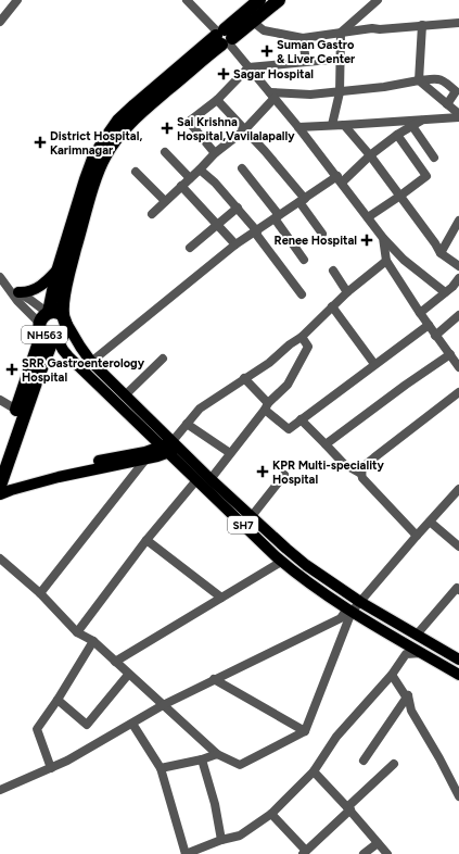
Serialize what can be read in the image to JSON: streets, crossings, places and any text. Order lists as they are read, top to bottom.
{
  "streets": {
    "highway": ["NH563"],
    "main road": ["SH7"]
  },
  "crossings": [
    ["NH563", "SH7"]
  ],
  "places": {
    "health": [
      "Suman Gastro & Liver Center",
      "Sagar Hospital",
      "Sai Krishna Hospital,Vavilalapally",
      "District Hospital, Karimnagar",
      "Renee Hospital",
      "SRR Gastroenterology Hospital",
      "KPR Multi-speciality Hospital"
    ]
  }
}
